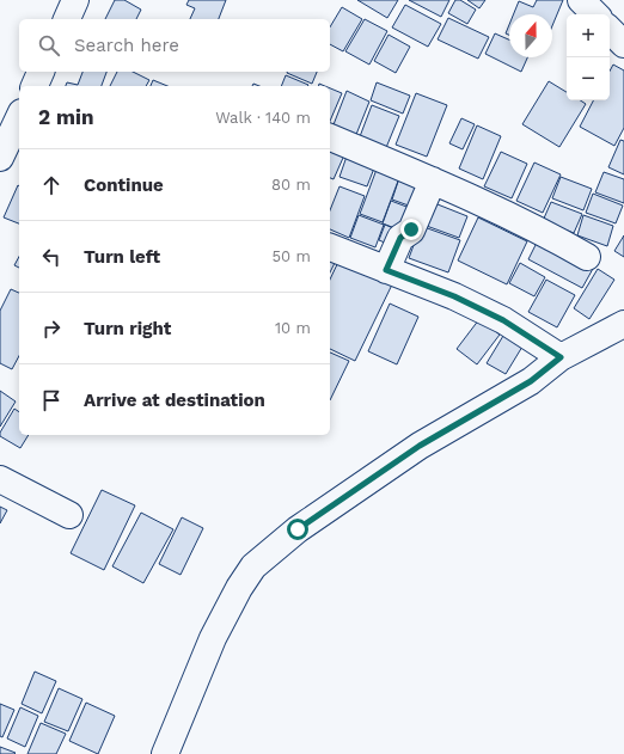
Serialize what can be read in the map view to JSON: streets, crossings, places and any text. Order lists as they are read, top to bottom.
{
  "north": "top",
  "page": {
    "map_buttons": ["+", "−"],
    "search": "Search here",
    "heading": ["2 min", "Walk · 140 m"],
    "list": [
      ["Continue", "80 m"],
      ["Turn left", "50 m"],
      ["Turn right", "10 m"],
      "Arrive at destination"
    ]
  }
}
